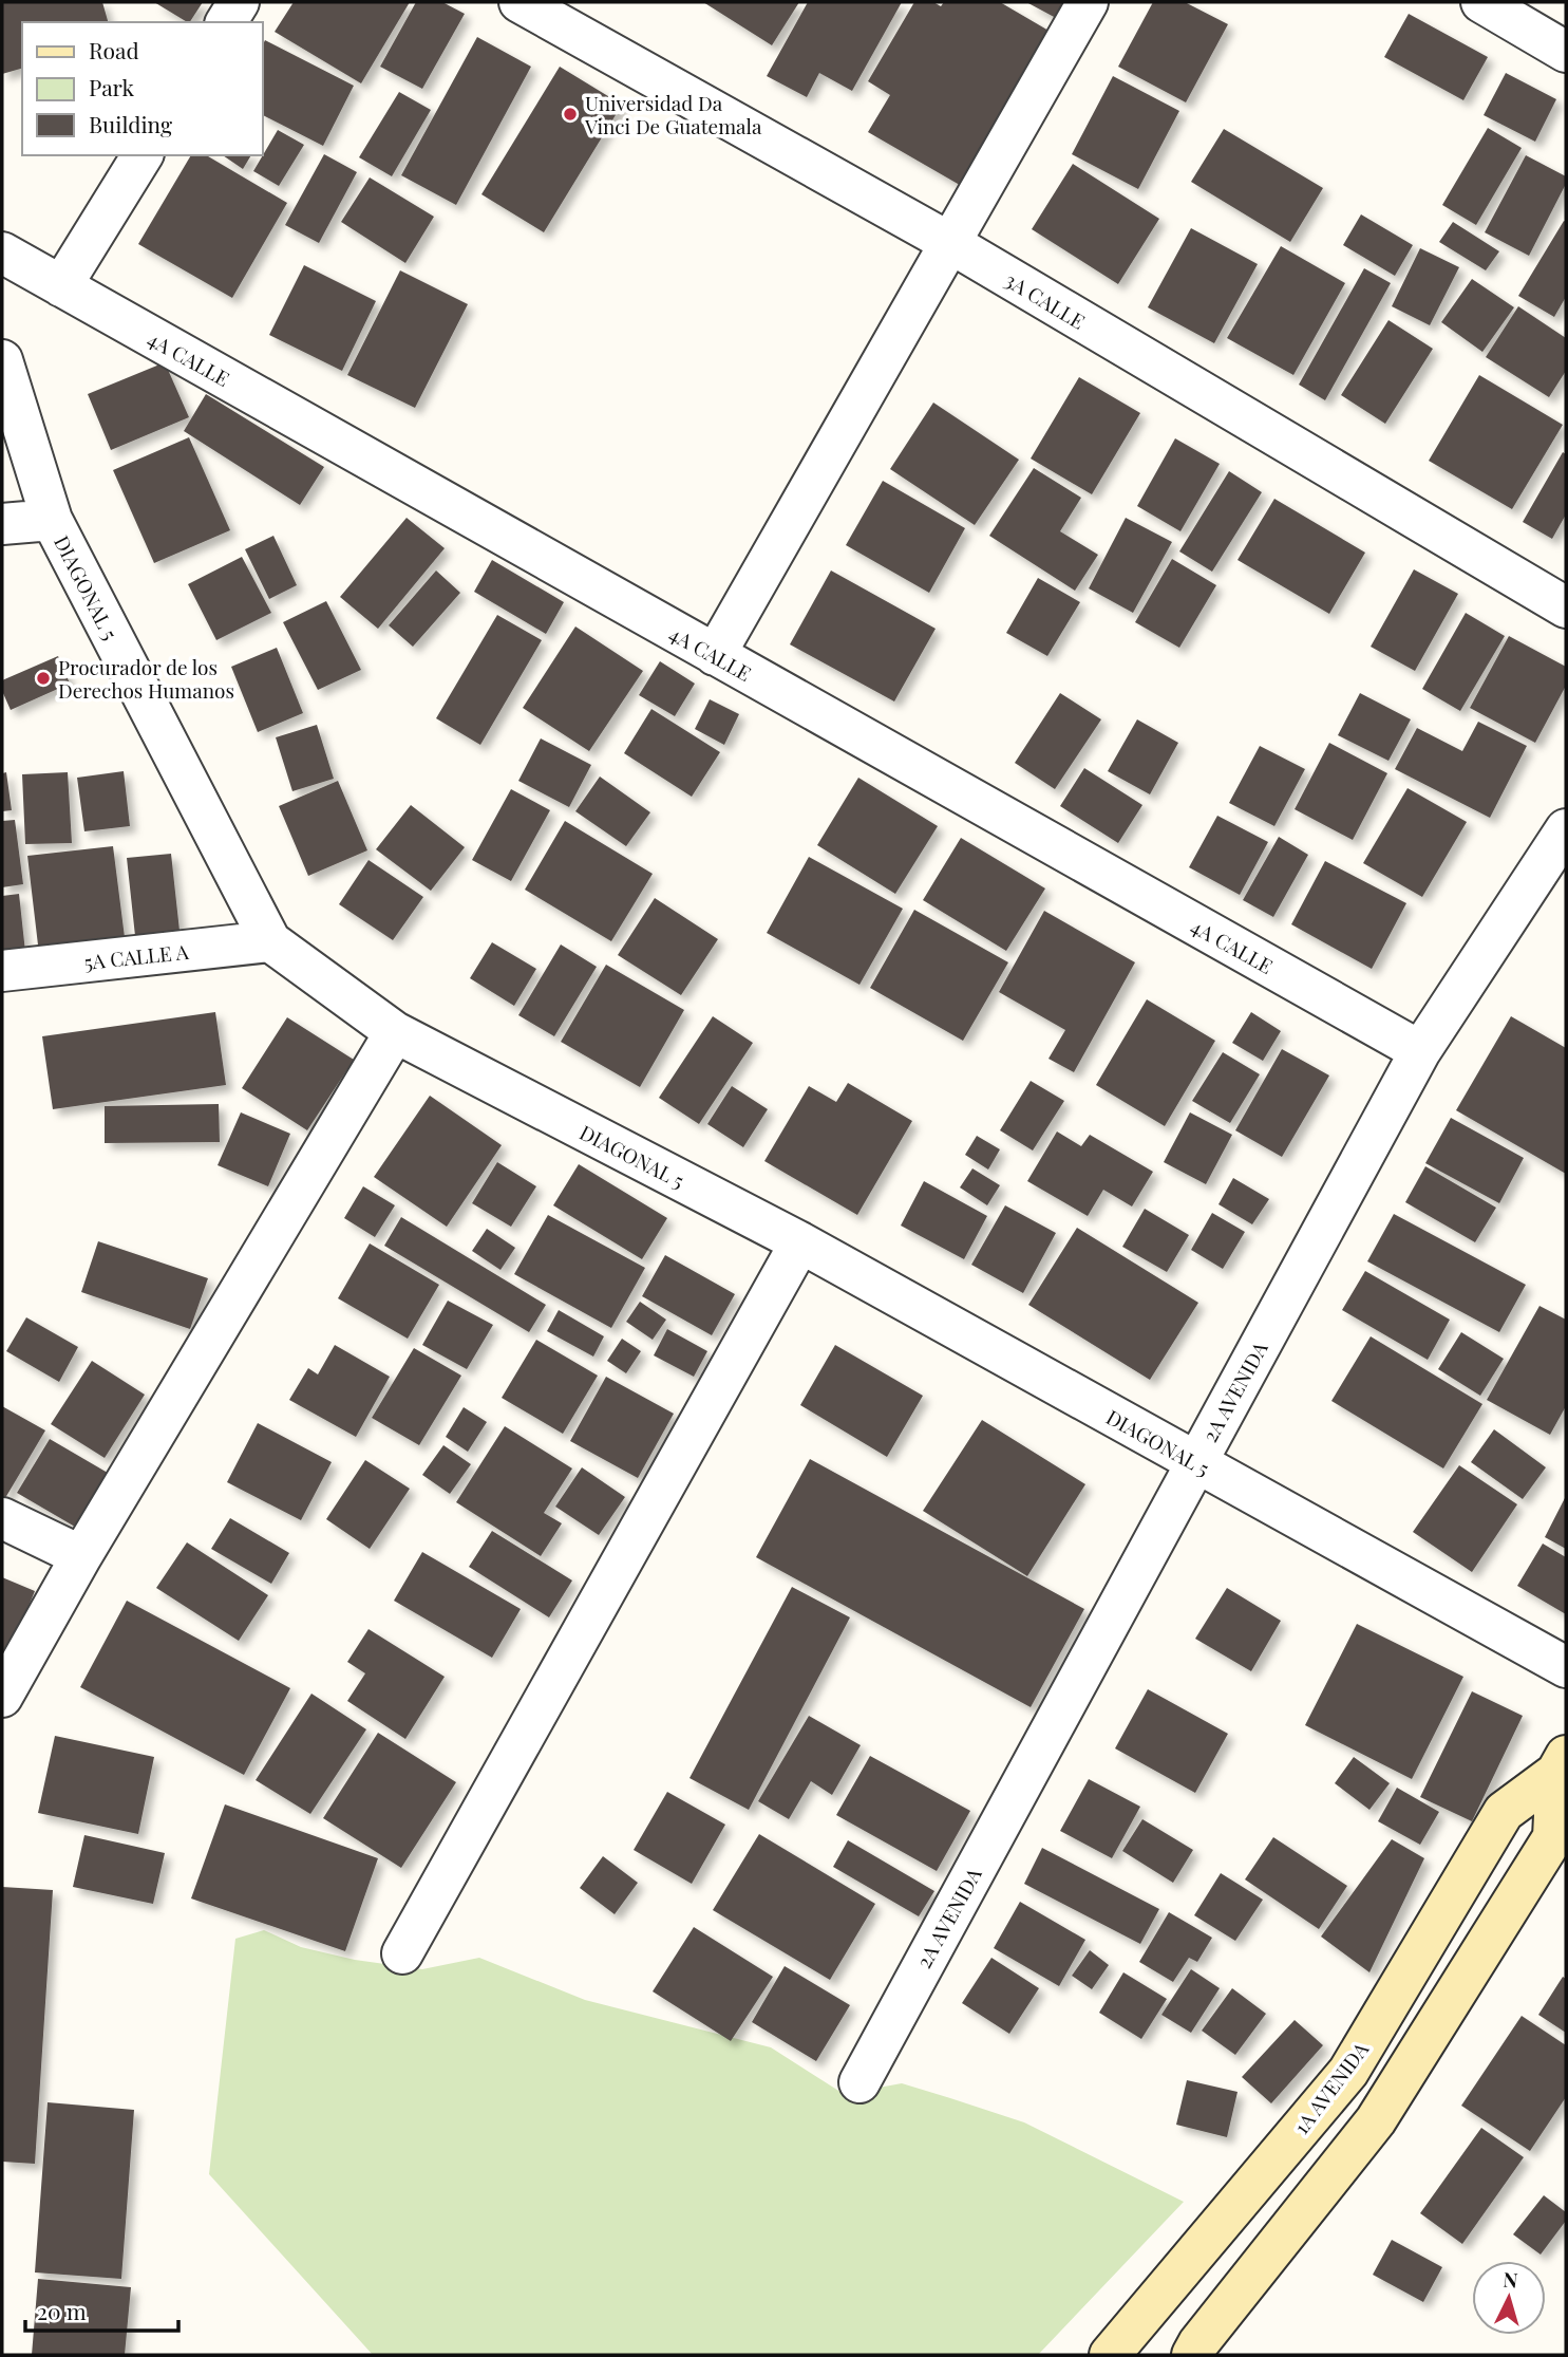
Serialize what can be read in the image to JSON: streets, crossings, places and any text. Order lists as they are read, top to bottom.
{
  "streets": {
    "main road": ["1A AVENIDA"],
    "street": [
      "3A CALLE",
      "4A CALLE",
      "DIAGONAL 5",
      "5A CALLE A",
      "2A AVENIDA"
    ]
  },
  "crossings": [
    ["4A CALLE", "2A AVENIDA"],
    ["DIAGONAL 5", "5A CALLE A"],
    ["DIAGONAL 5", "2A AVENIDA"]
  ],
  "places": ["Universidad Da Vinci De Guatemala", "Procurador de los Derechos Humanos"],
  "legend": ["Road", "Park", "Building"],
  "scale_bar": "20 m",
  "north": "top"
}
